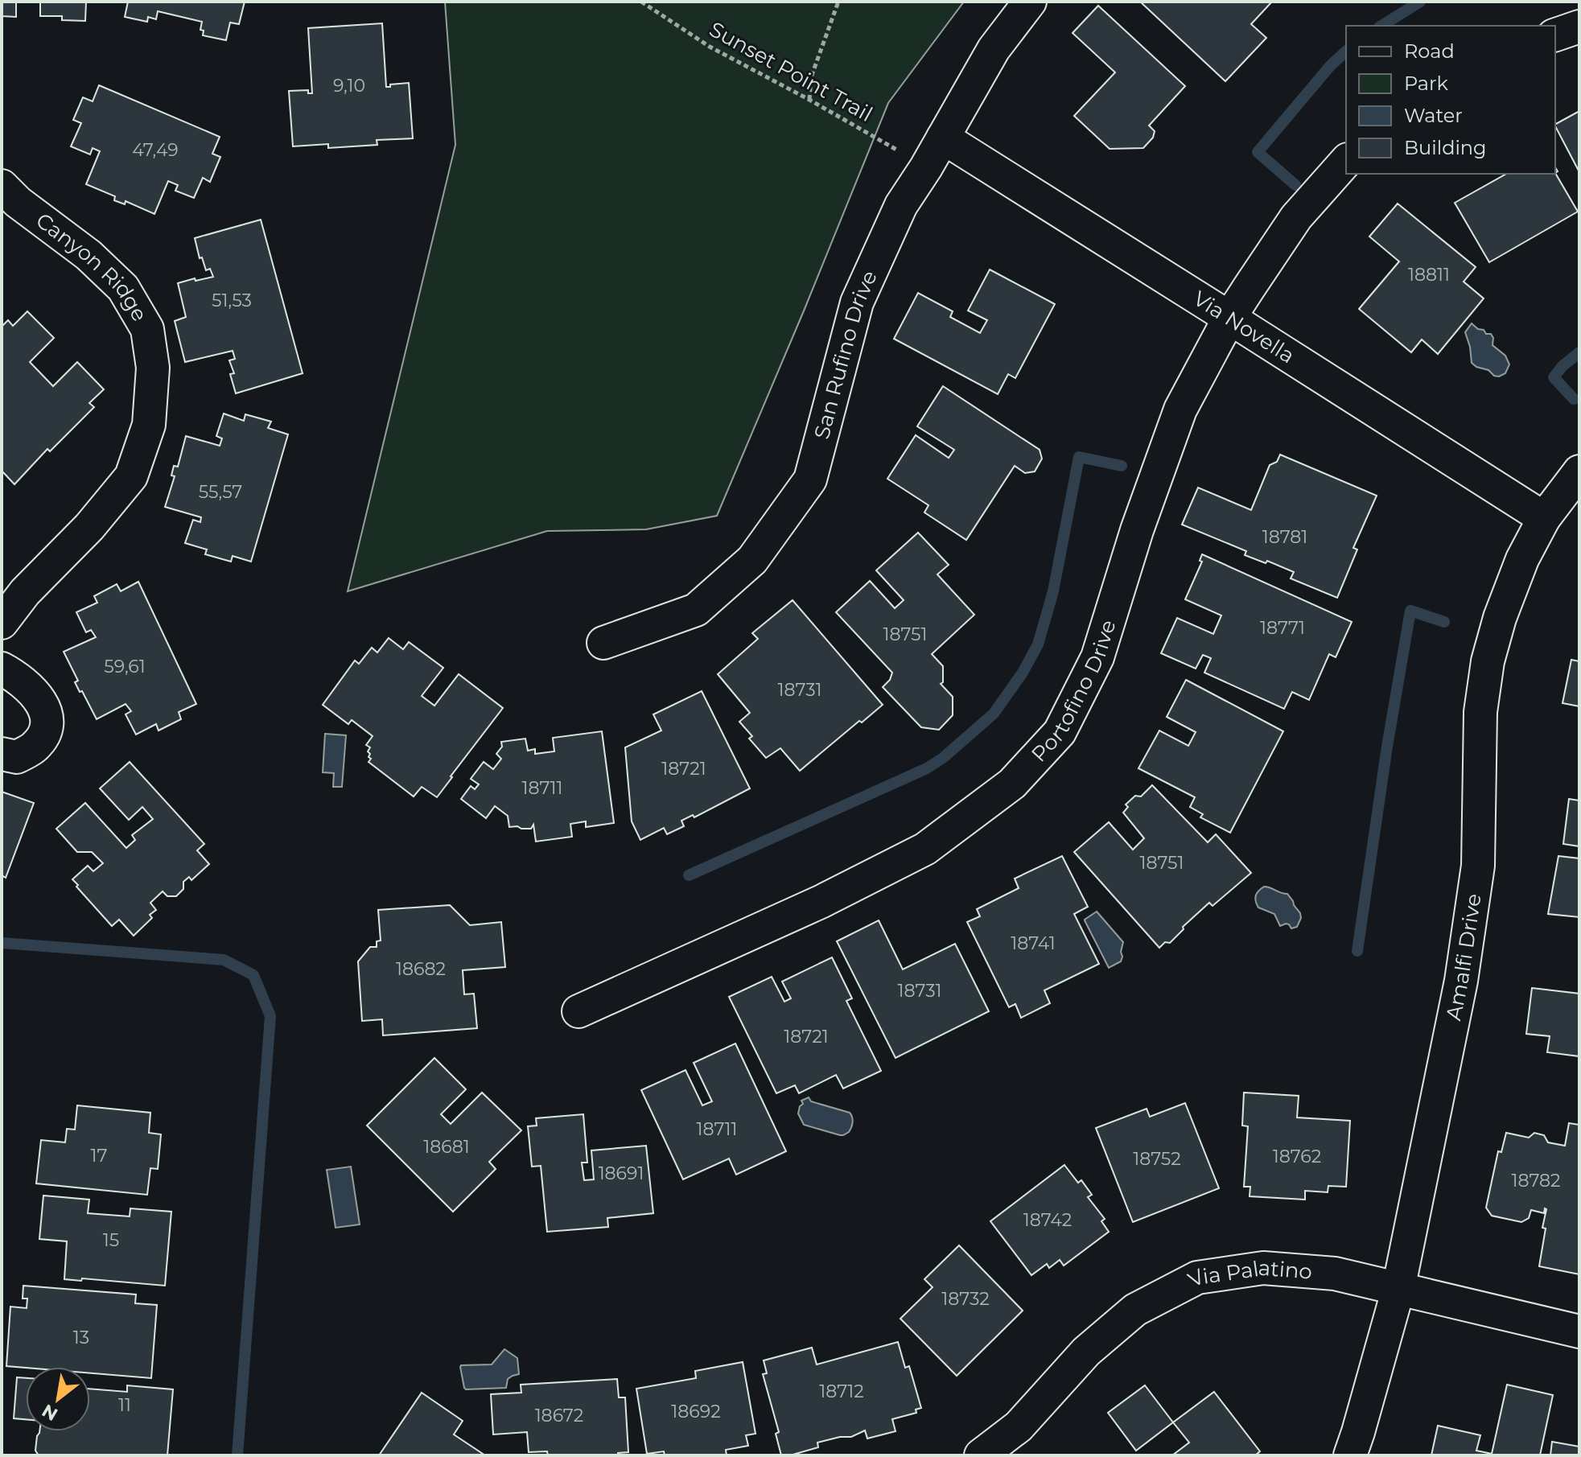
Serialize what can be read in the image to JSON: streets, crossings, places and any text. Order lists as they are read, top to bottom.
{
  "streets": {
    "street": [
      "Canyon Ridge",
      "Via Novella",
      "San Rufino Drive",
      "Portofino Drive",
      "Amalfi Drive",
      "Via Palatino"
    ],
    "path": ["Sunset Point Trail"]
  },
  "crossings": [
    ["Sunset Point Trail", "San Rufino Drive"],
    ["Via Novella", "San Rufino Drive"],
    ["Via Novella", "Portofino Drive"],
    ["Via Novella", "Amalfi Drive"],
    ["Amalfi Drive", "Via Palatino"]
  ],
  "house_numbers": [
    "9,10",
    "47,49",
    "18811",
    "51,53",
    "55,57",
    "18781",
    "18771",
    "18751",
    "59,61",
    "18731",
    "18721",
    "18711",
    "18751",
    "18741",
    "18682",
    "18731",
    "18721",
    "18711",
    "18681",
    "17",
    "18762",
    "18752",
    "18691",
    "18782",
    "18742",
    "15",
    "18732",
    "13",
    "18712",
    "11",
    "18692",
    "18672"
  ],
  "legend": [
    "Road",
    "Park",
    "Water",
    "Building"
  ],
  "north": "bottom left"
}
